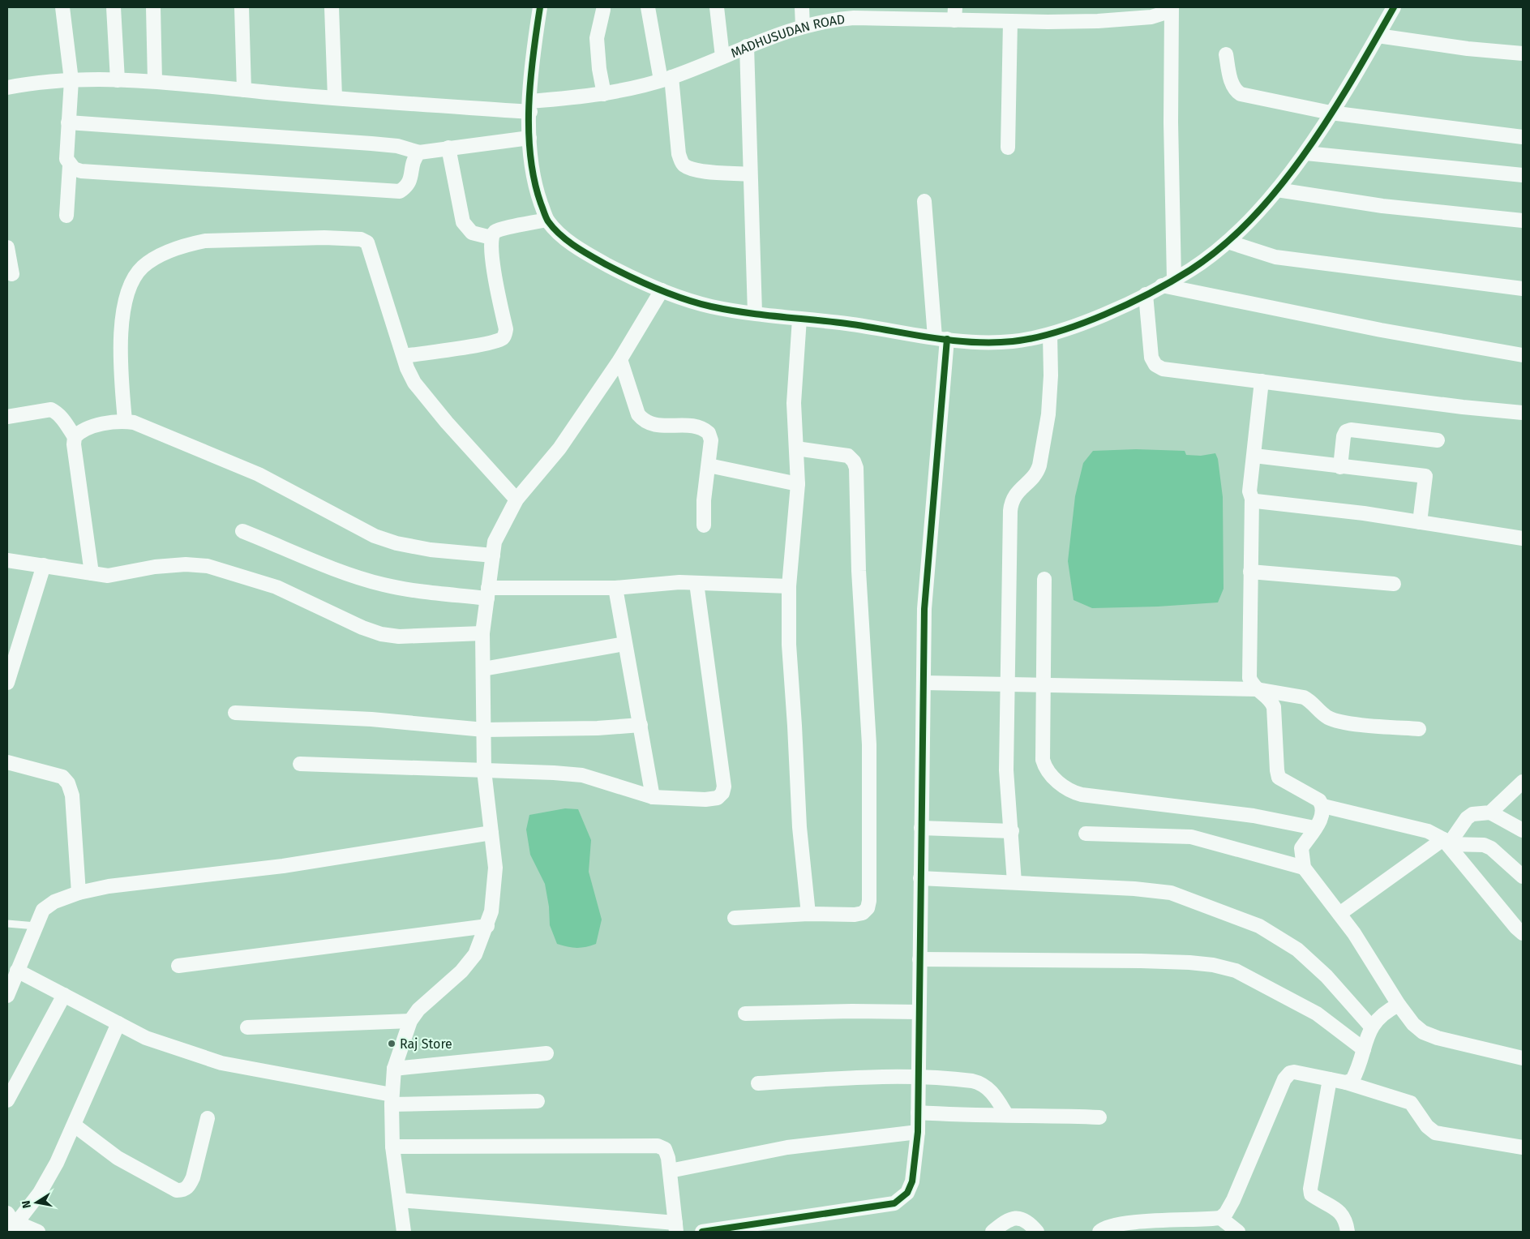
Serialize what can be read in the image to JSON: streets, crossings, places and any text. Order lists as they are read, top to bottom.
{
  "streets": {
    "street": ["MADHUSUDAN ROAD"]
  },
  "places": ["Raj Store"],
  "north": "left"
}
